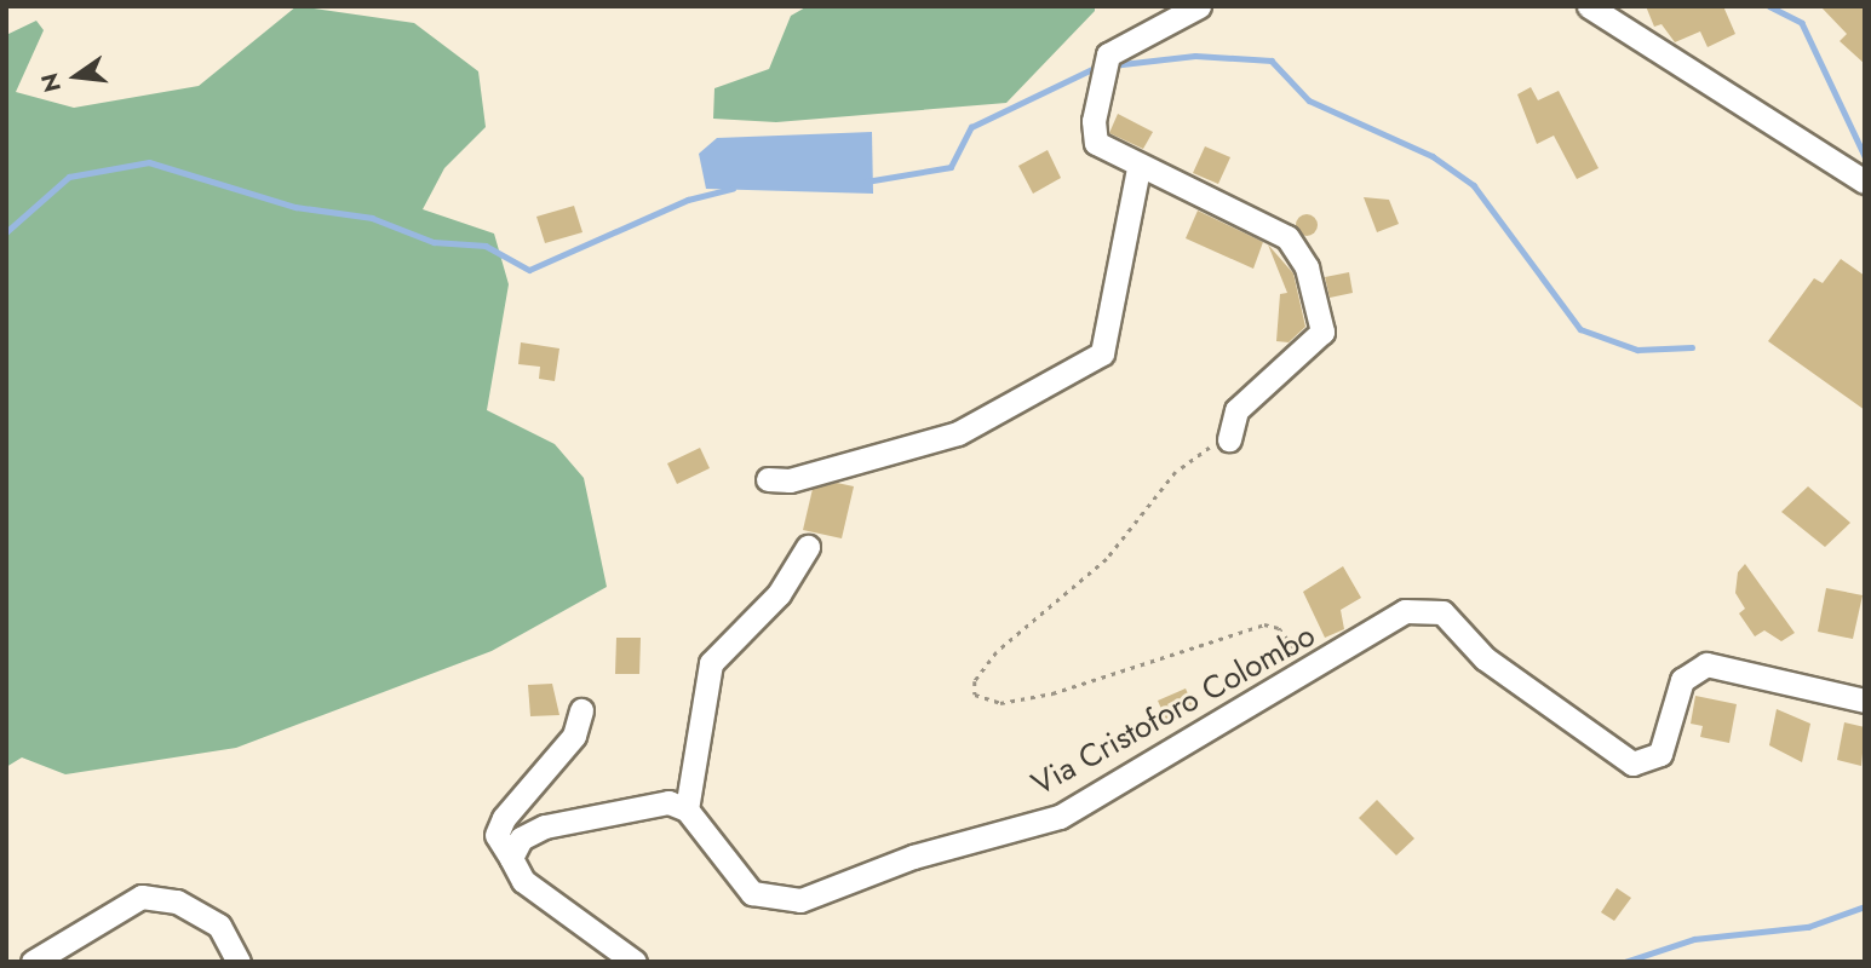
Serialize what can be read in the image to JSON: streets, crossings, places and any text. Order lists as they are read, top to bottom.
{
  "streets": {
    "street": ["Via Cristoforo Colombo"]
  },
  "north": "left"
}
